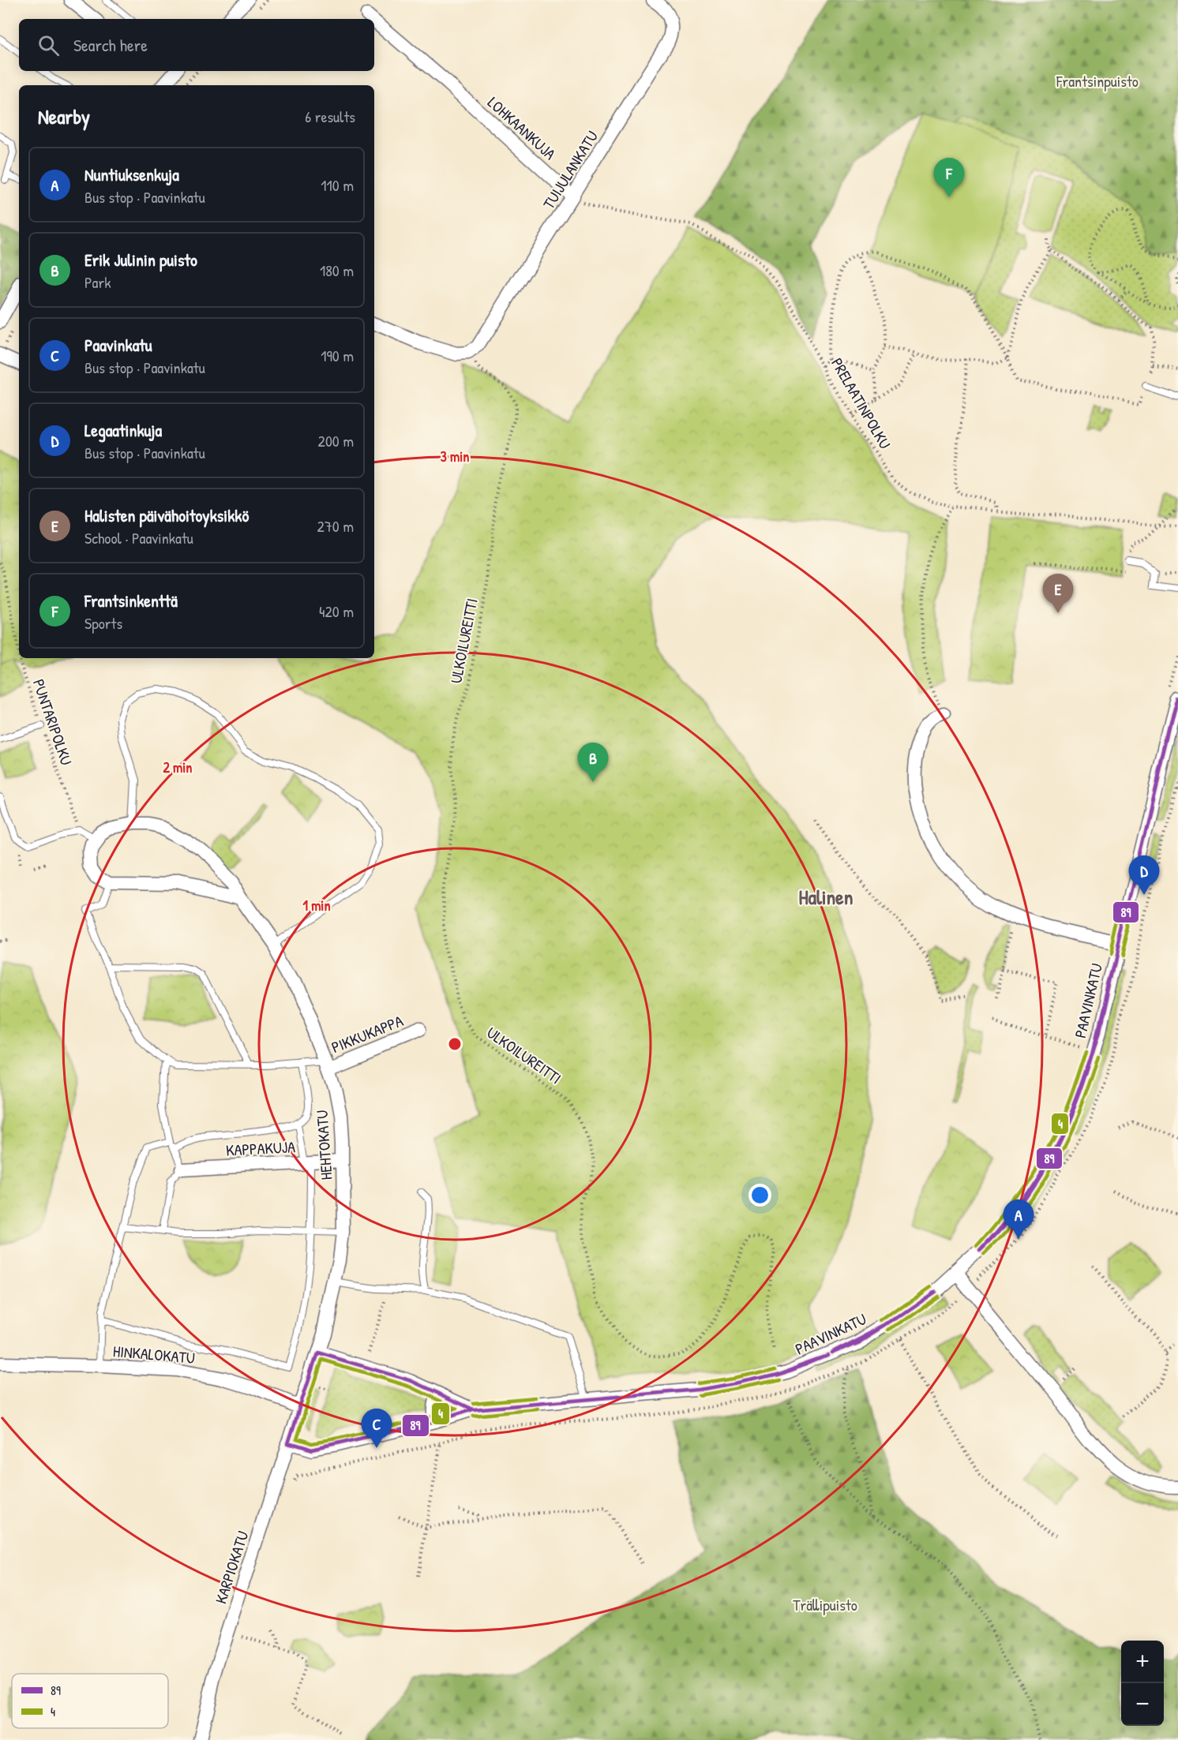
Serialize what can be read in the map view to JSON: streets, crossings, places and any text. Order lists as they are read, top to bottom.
{
  "streets": {
    "street": [
      "LOHKAANKUJA",
      "TUIJULANKATU",
      "PAAVINKATU",
      "PIKKUKAPPA",
      "HEHTOKATU",
      "KAPPAKUJA",
      "HINKALOKATU",
      "KARPIOKATU"
    ],
    "path": ["PRELAATINPOLKU", "ULKOILUREITTI", "PUNTARIPOLKU"]
  },
  "crossings": [
    ["LOHKAANKUJA", "TUIJULANKATU"],
    ["LOHKAANKUJA", "PRELAATINPOLKU"],
    ["TUIJULANKATU", "PRELAATINPOLKU"],
    ["TUIJULANKATU", "ULKOILUREITTI"],
    ["PAAVINKATU", "HEHTOKATU"],
    ["PAAVINKATU", "KARPIOKATU"],
    ["PIKKUKAPPA", "HEHTOKATU"],
    ["HEHTOKATU", "KAPPAKUJA"],
    ["HEHTOKATU", "HINKALOKATU"],
    ["HEHTOKATU", "KARPIOKATU"],
    ["HINKALOKATU", "KARPIOKATU"]
  ],
  "districts": ["Halinen"],
  "parks": ["Frantsinpuisto", "Trällipuisto"],
  "lines": ["transit line 89", "transit line 4"],
  "legend": ["89", "4"],
  "page": {
    "search": "Search here",
    "heading": ["Nearby", "6 results"],
    "list": [
      {
        "mark": "A",
        "name": "Nuntiuksenkuja",
        "note": "Bus stop · Paavinkatu",
        "value": "110 m"
      },
      {
        "mark": "B",
        "name": "Erik Julinin puisto",
        "note": "Park",
        "value": "180 m"
      },
      {
        "mark": "C",
        "name": "Paavinkatu",
        "note": "Bus stop · Paavinkatu",
        "value": "190 m"
      },
      {
        "mark": "D",
        "name": "Legaatinkuja",
        "note": "Bus stop · Paavinkatu",
        "value": "200 m"
      },
      {
        "mark": "E",
        "name": "Halisten päivähoitoyksikkö",
        "note": "School · Paavinkatu",
        "value": "270 m"
      },
      {
        "mark": "F",
        "name": "Frantsinkenttä",
        "note": "Sports",
        "value": "420 m"
      }
    ],
    "pins": [
      "F",
      "E",
      "B",
      "D",
      "A",
      "C"
    ],
    "map_buttons": ["+", "−"]
  },
  "rings": ["3 min", "2 min", "1 min"]
}
